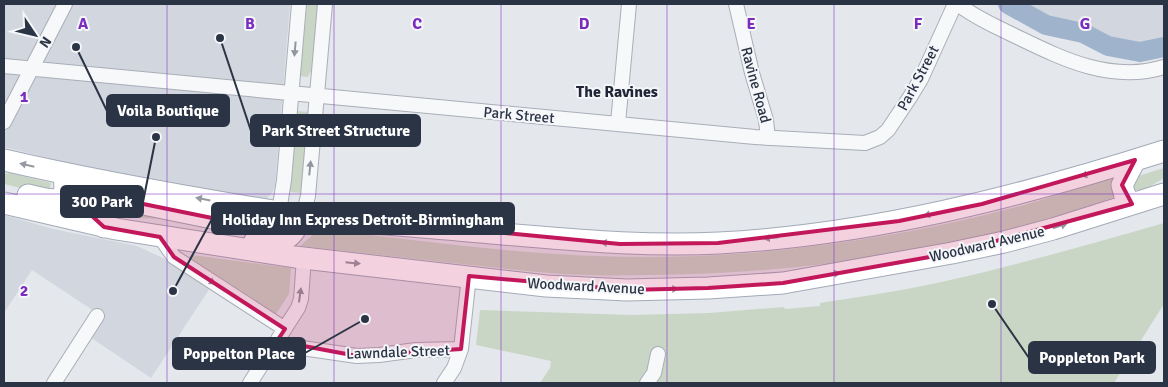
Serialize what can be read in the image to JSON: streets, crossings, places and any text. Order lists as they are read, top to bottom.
{
  "streets": {
    "main road": ["Woodward Avenue"],
    "street": ["Park Street", "Ravine Road", "Lawndale Street"]
  },
  "crossings": [
    ["Park Street", "Ravine Road"]
  ],
  "districts": ["The Ravines"],
  "places": [
    "Park Street Structure",
    "Voila Boutique",
    "300 Park",
    "Holiday Inn Express Detroit-Birmingham",
    "Poppleton Park",
    "Poppelton Place"
  ],
  "north": "bottom right",
  "grid": {
    "columns": [
      "A",
      "B",
      "C",
      "D",
      "E",
      "F",
      "G"
    ],
    "rows": ["1", "2"]
  }
}
